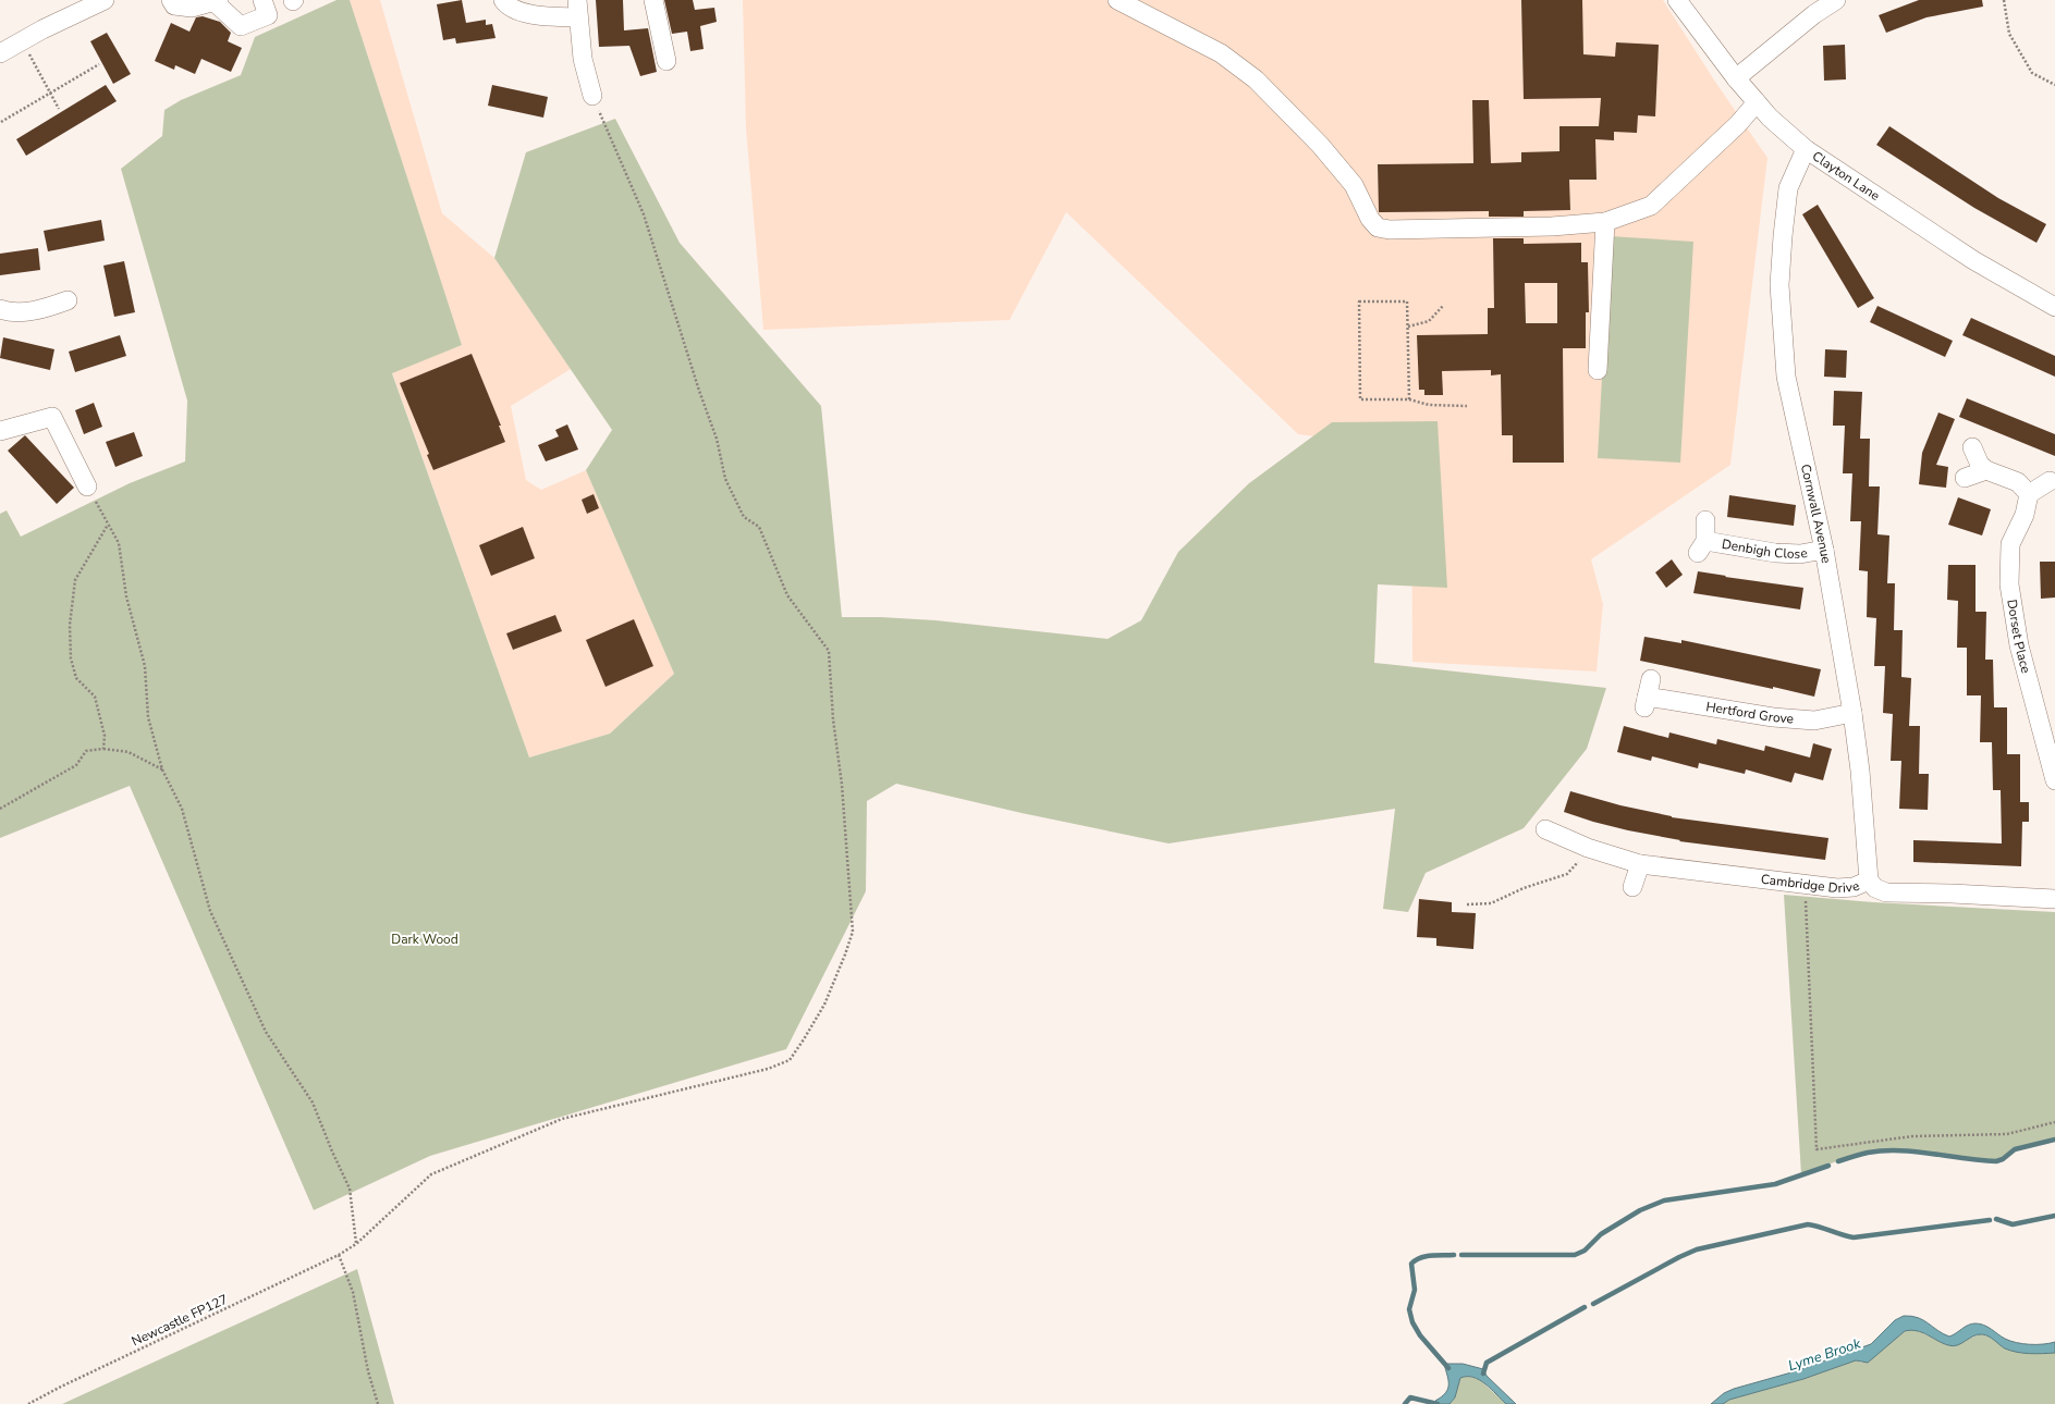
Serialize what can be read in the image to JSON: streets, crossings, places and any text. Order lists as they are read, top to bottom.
{
  "streets": {
    "street": [
      "Clayton Lane",
      "Cornwall Avenue",
      "Denbigh Close",
      "Dorset Place",
      "Hertford Grove",
      "Cambridge Drive"
    ],
    "path": ["Newcastle FP127"]
  },
  "crossings": [
    ["Clayton Lane", "Cornwall Avenue"],
    ["Cornwall Avenue", "Denbigh Close"],
    ["Cornwall Avenue", "Hertford Grove"],
    ["Cornwall Avenue", "Cambridge Drive"]
  ],
  "water": ["Lyme Brook"],
  "parks": ["Dark Wood"]
}
